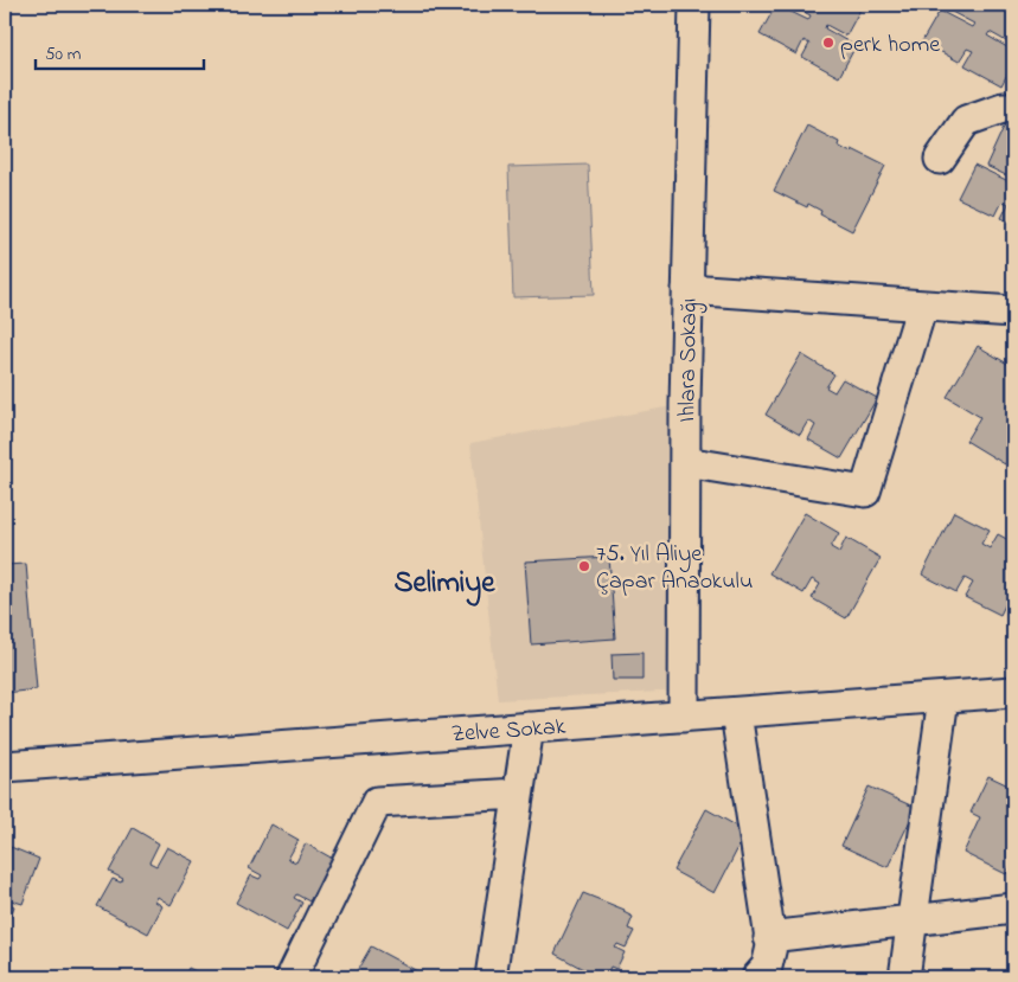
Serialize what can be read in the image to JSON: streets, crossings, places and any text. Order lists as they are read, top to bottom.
{
  "streets": {
    "street": ["Ihlara Sokağı", "Zelve Sokak"]
  },
  "crossings": [
    ["Ihlara Sokağı", "Zelve Sokak"]
  ],
  "districts": ["Selimiye"],
  "places": ["perk home", "75. Yıl Aliye Çapar Anaokulu"],
  "scale_bar": "50 m"
}
